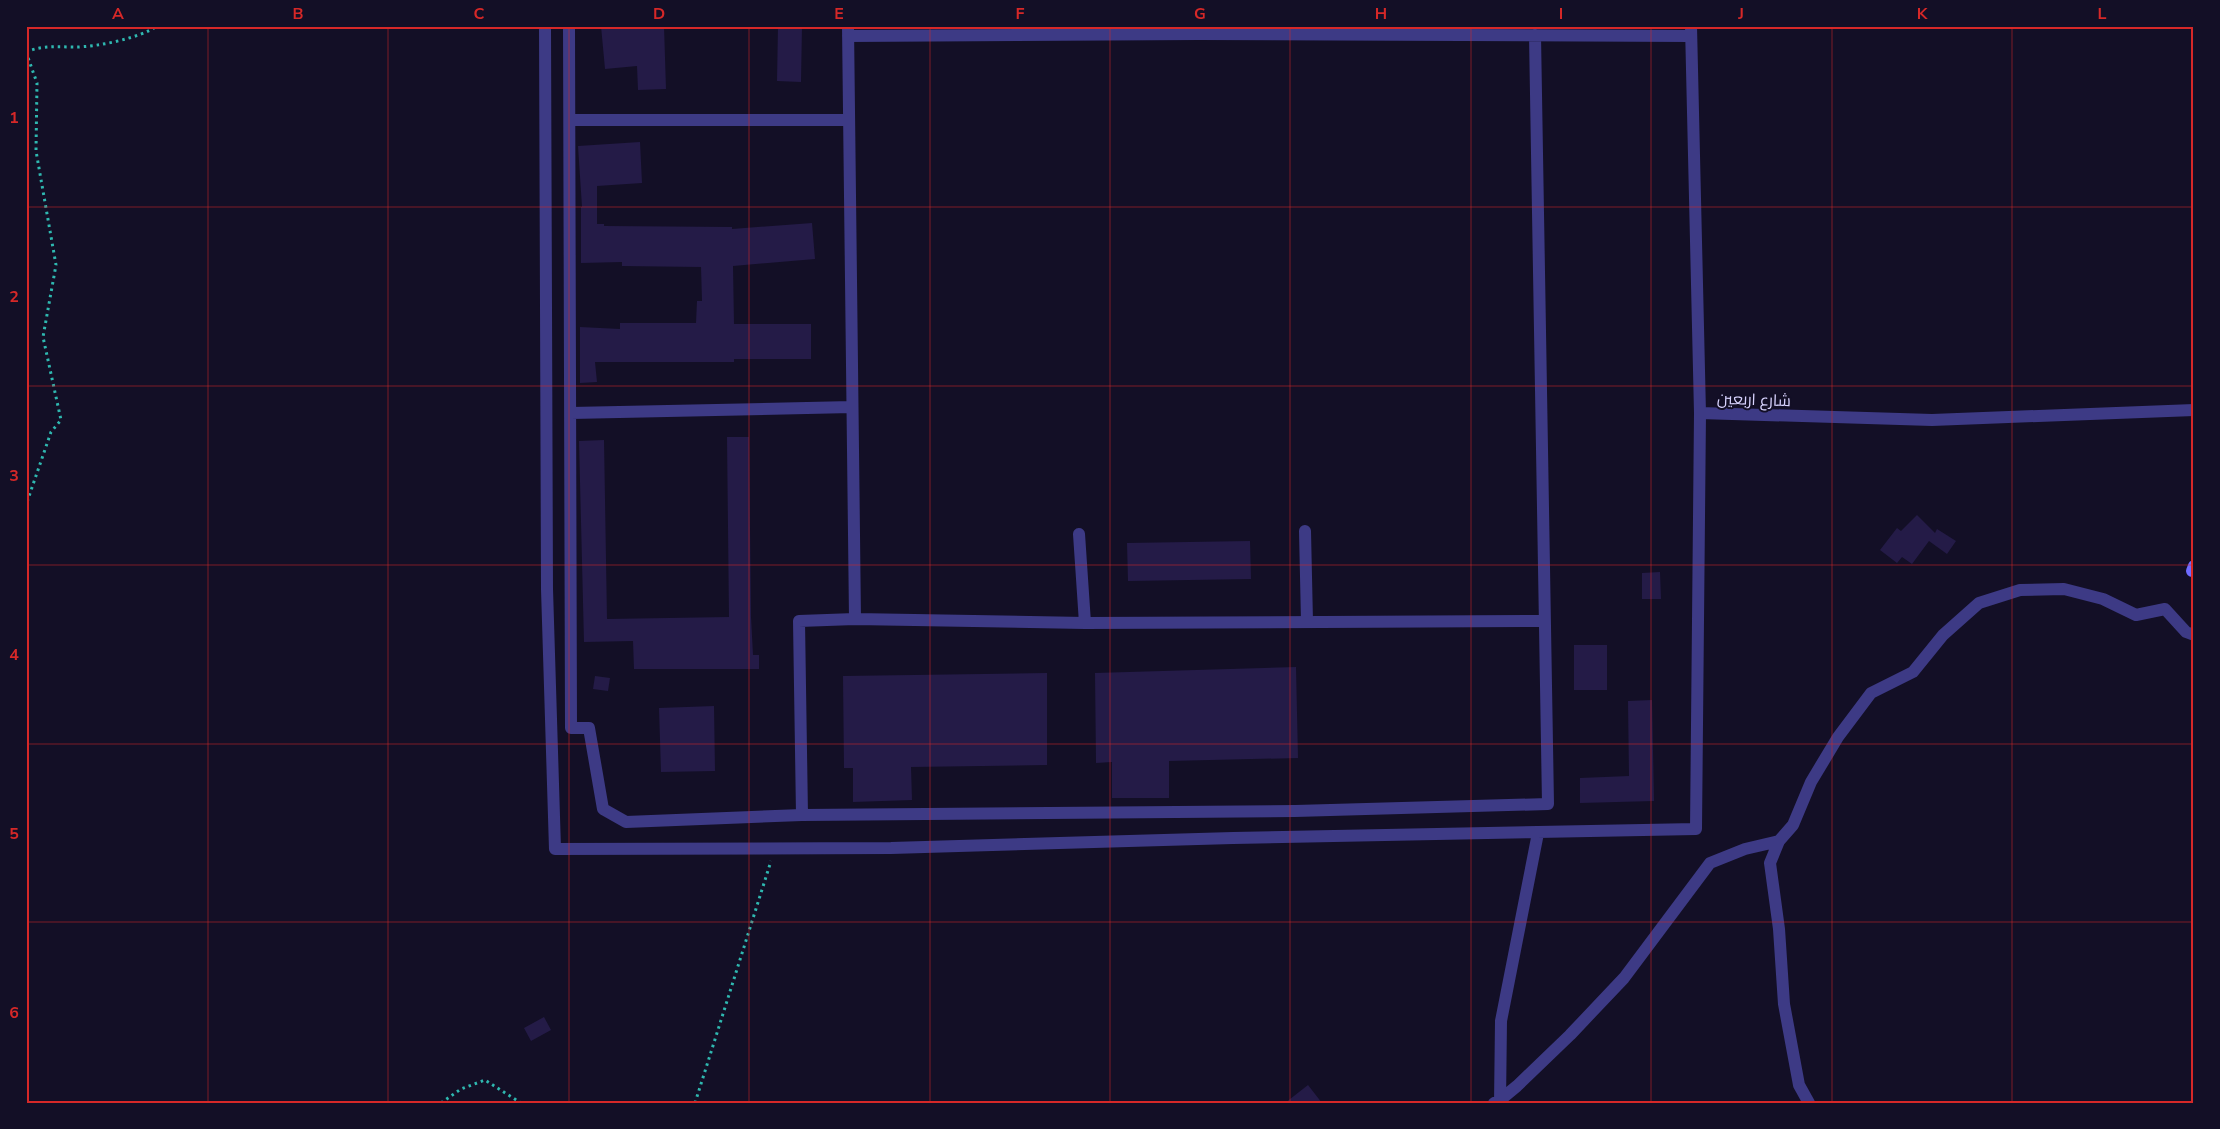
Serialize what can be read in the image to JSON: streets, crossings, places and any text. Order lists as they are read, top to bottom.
{
  "streets": {
    "street": ["شارع اربعين"]
  },
  "grid": {
    "columns": [
      "A",
      "B",
      "C",
      "D",
      "E",
      "F",
      "G",
      "H",
      "I",
      "J",
      "K",
      "L"
    ],
    "rows": [
      "1",
      "2",
      "3",
      "4",
      "5",
      "6"
    ]
  }
}
